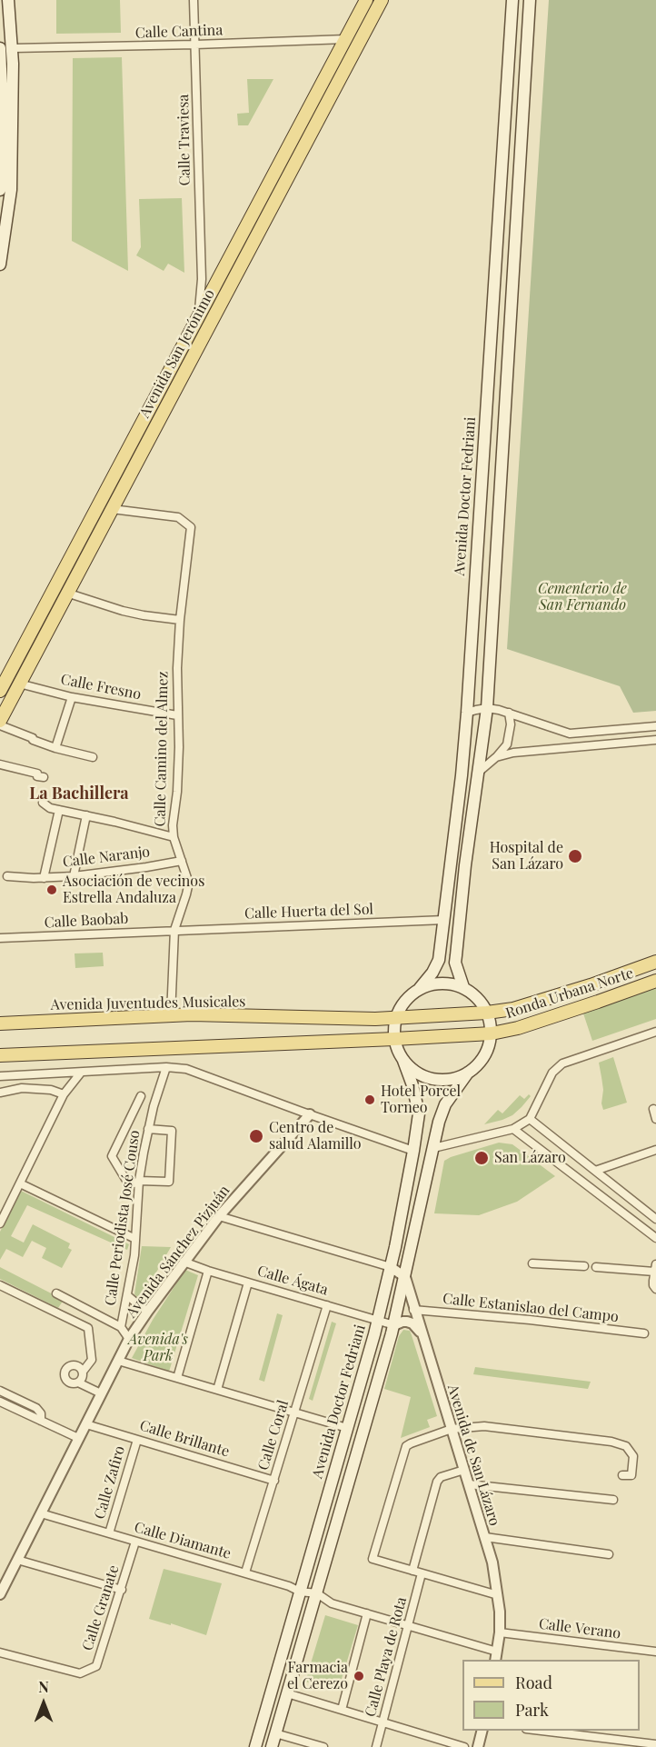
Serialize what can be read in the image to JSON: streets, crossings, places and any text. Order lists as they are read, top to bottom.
{
  "streets": {
    "main road": [
      "Avenida San Jerónimo",
      "Avenida Doctor Fedriani",
      "Ronda Urbana Norte",
      "Avenida Juventudes Musicales"
    ],
    "street": [
      "Calle Cantina",
      "Calle Traviesa",
      "Calle Fresno",
      "Calle Camino del Almez",
      "Calle Naranjo",
      "Calle Huerta del Sol",
      "Calle Baobab",
      "Calle Periodista José Couso",
      "Avenida Sánchez Pizjuán",
      "Calle Ágata",
      "Calle Estanislao del Campo",
      "Calle Coral",
      "Calle Brillante",
      "Avenida de San Lázaro",
      "Calle Zafiro",
      "Calle Diamante",
      "Calle Granate",
      "Calle Verano",
      "Calle Playa de Rota"
    ]
  },
  "crossings": [
    ["Calle Cantina", "Calle Traviesa"],
    ["Calle Cantina", "Avenida San Jerónimo"],
    ["Calle Traviesa", "Avenida San Jerónimo"],
    ["Avenida San Jerónimo", "Calle Fresno"],
    ["Avenida San Jerónimo", "Calle Camino del Almez"],
    ["Avenida Doctor Fedriani", "Calle Huerta del Sol"],
    ["Avenida Doctor Fedriani", "Ronda Urbana Norte"],
    ["Avenida Doctor Fedriani", "Avenida Juventudes Musicales"],
    ["Avenida Doctor Fedriani", "Calle Ágata"],
    ["Avenida Doctor Fedriani", "Calle Diamante"],
    ["Calle Fresno", "Calle Camino del Almez"],
    ["Calle Camino del Almez", "Calle Naranjo"],
    ["Calle Camino del Almez", "Calle Huerta del Sol"],
    ["Calle Camino del Almez", "Calle Baobab"],
    ["Calle Camino del Almez", "Avenida Juventudes Musicales"],
    ["Calle Huerta del Sol", "Calle Baobab"],
    ["Ronda Urbana Norte", "Avenida Juventudes Musicales"],
    ["Calle Periodista José Couso", "Avenida Sánchez Pizjuán"],
    ["Avenida Sánchez Pizjuán", "Calle Ágata"],
    ["Avenida Sánchez Pizjuán", "Calle Brillante"],
    ["Avenida Sánchez Pizjuán", "Calle Diamante"],
    ["Calle Ágata", "Calle Coral"],
    ["Calle Estanislao del Campo", "Avenida de San Lázaro"],
    ["Calle Coral", "Calle Brillante"],
    ["Calle Coral", "Calle Diamante"],
    ["Calle Brillante", "Calle Zafiro"],
    ["Avenida de San Lázaro", "Calle Diamante"],
    ["Avenida de San Lázaro", "Calle Verano"],
    ["Calle Zafiro", "Calle Diamante"],
    ["Calle Diamante", "Calle Granate"],
    ["Calle Diamante", "Calle Playa de Rota"]
  ],
  "districts": ["La Bachillera"],
  "parks": ["Cementerio de San Fernando", "Avenida's Park"],
  "places": [
    "Hospital de San Lázaro",
    "Asociación de vecinos Estrella Andaluza",
    "Hotel Porcel Torneo",
    "Centro de salud Alamillo",
    "San Lázaro",
    "Farmacia el Cerezo"
  ],
  "legend": ["Road", "Park"],
  "north": "top"
}
